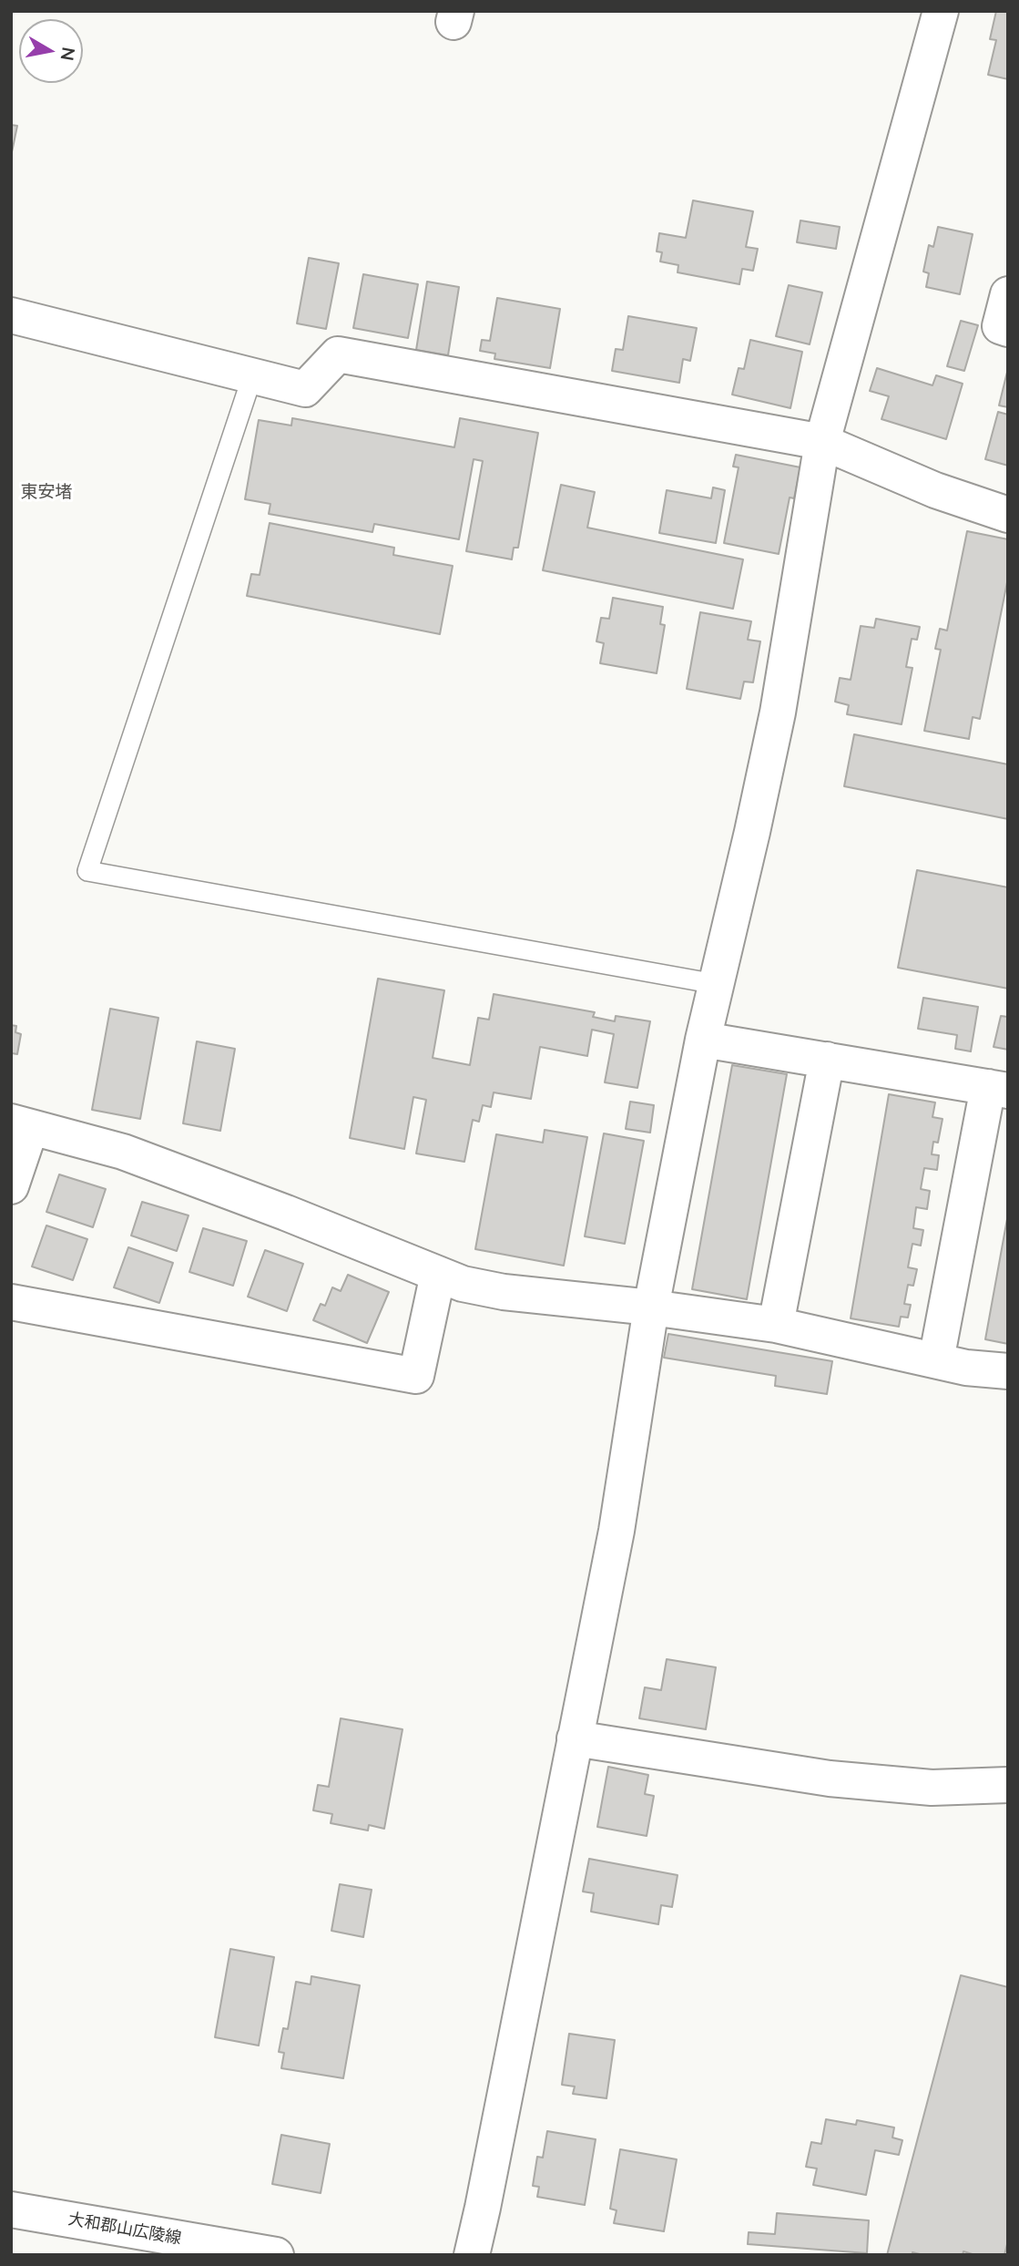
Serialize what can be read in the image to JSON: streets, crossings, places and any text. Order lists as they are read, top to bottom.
{
  "streets": {
    "street": ["大和郡山広陵線"]
  },
  "districts": ["東安堵"],
  "north": "right"
}
